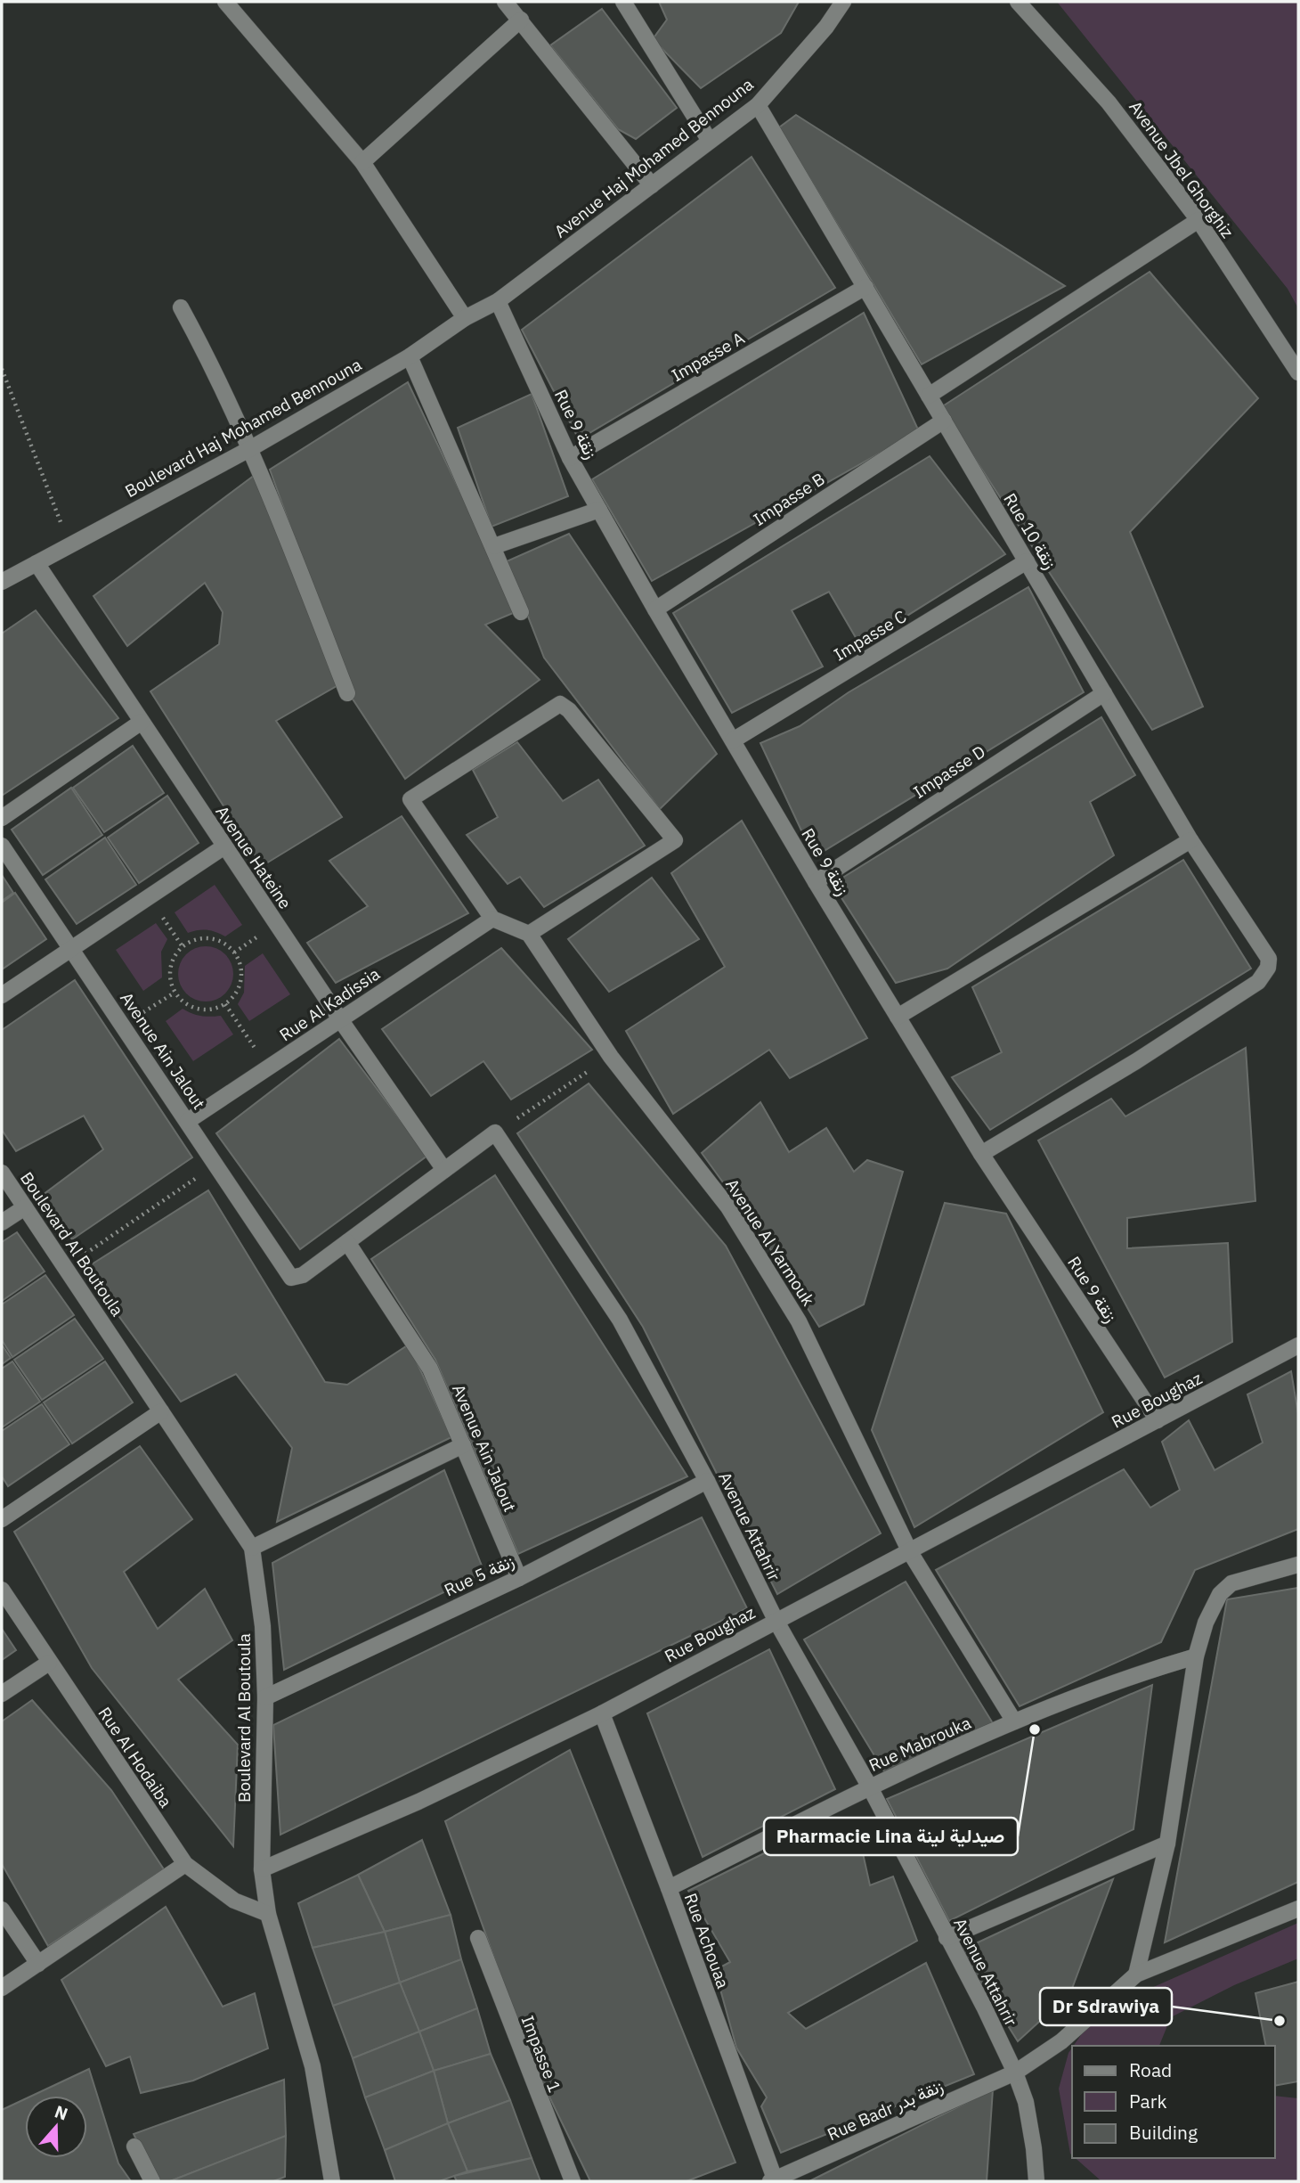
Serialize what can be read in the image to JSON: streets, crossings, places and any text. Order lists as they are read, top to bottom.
{
  "streets": {
    "street": [
      "Avenue Haj Mohamed Bennouna",
      "Avenue Jbel Ghorghiz",
      "Impasse A",
      "Rue 9 زنقة",
      "Boulevard Haj Mohamed Bennouna",
      "Impasse B",
      "Rue 10 زنقة",
      "Impasse C",
      "Impasse D",
      "Avenue Hateine",
      "Rue Al Kadissia",
      "Avenue Ain Jalout",
      "Avenue Al Yarmouk",
      "Boulevard Al Boutoula",
      "Rue Boughaz",
      "Avenue Attahrir",
      "Rue 5 زنقة",
      "Rue Mabrouka",
      "Rue Al Hodaiba",
      "Rue Achouaa",
      "Impasse 1",
      "Rue Badr زنقة بدر"
    ]
  },
  "crossings": [
    ["Avenue Haj Mohamed Bennouna", "Rue 9 زنقة"],
    ["Avenue Haj Mohamed Bennouna", "Boulevard Haj Mohamed Bennouna"],
    ["Avenue Haj Mohamed Bennouna", "Rue 10 زنقة"],
    ["Impasse A", "Rue 9 زنقة"],
    ["Impasse A", "Rue 10 زنقة"],
    ["Rue 9 زنقة", "Boulevard Haj Mohamed Bennouna"],
    ["Rue 9 زنقة", "Impasse B"],
    ["Rue 9 زنقة", "Rue 10 زنقة"],
    ["Rue 9 زنقة", "Impasse C"],
    ["Rue 9 زنقة", "Impasse D"],
    ["Rue 9 زنقة", "Rue Boughaz"],
    ["Boulevard Haj Mohamed Bennouna", "Avenue Hateine"],
    ["Impasse B", "Rue 10 زنقة"],
    ["Rue 10 زنقة", "Impasse C"],
    ["Rue 10 زنقة", "Impasse D"],
    ["Avenue Hateine", "Rue Al Kadissia"],
    ["Rue Al Kadissia", "Avenue Ain Jalout"],
    ["Avenue Ain Jalout", "Rue 5 زنقة"],
    ["Avenue Al Yarmouk", "Rue Boughaz"],
    ["Avenue Al Yarmouk", "Rue Mabrouka"],
    ["Boulevard Al Boutoula", "Rue Boughaz"],
    ["Boulevard Al Boutoula", "Rue 5 زنقة"],
    ["Boulevard Al Boutoula", "Rue Al Hodaiba"],
    ["Rue Boughaz", "Avenue Attahrir"],
    ["Rue Boughaz", "Rue Achouaa"],
    ["Avenue Attahrir", "Rue 5 زنقة"],
    ["Avenue Attahrir", "Rue Mabrouka"],
    ["Avenue Attahrir", "Rue Badr زنقة بدر"],
    ["Rue Mabrouka", "Rue Achouaa"],
    ["Rue Achouaa", "Rue Badr زنقة بدر"]
  ],
  "places": ["Pharmacie Lina صيدلية لينة", "Dr Sdrawiya"],
  "legend": ["Road", "Park", "Building"],
  "north": "top"
}
